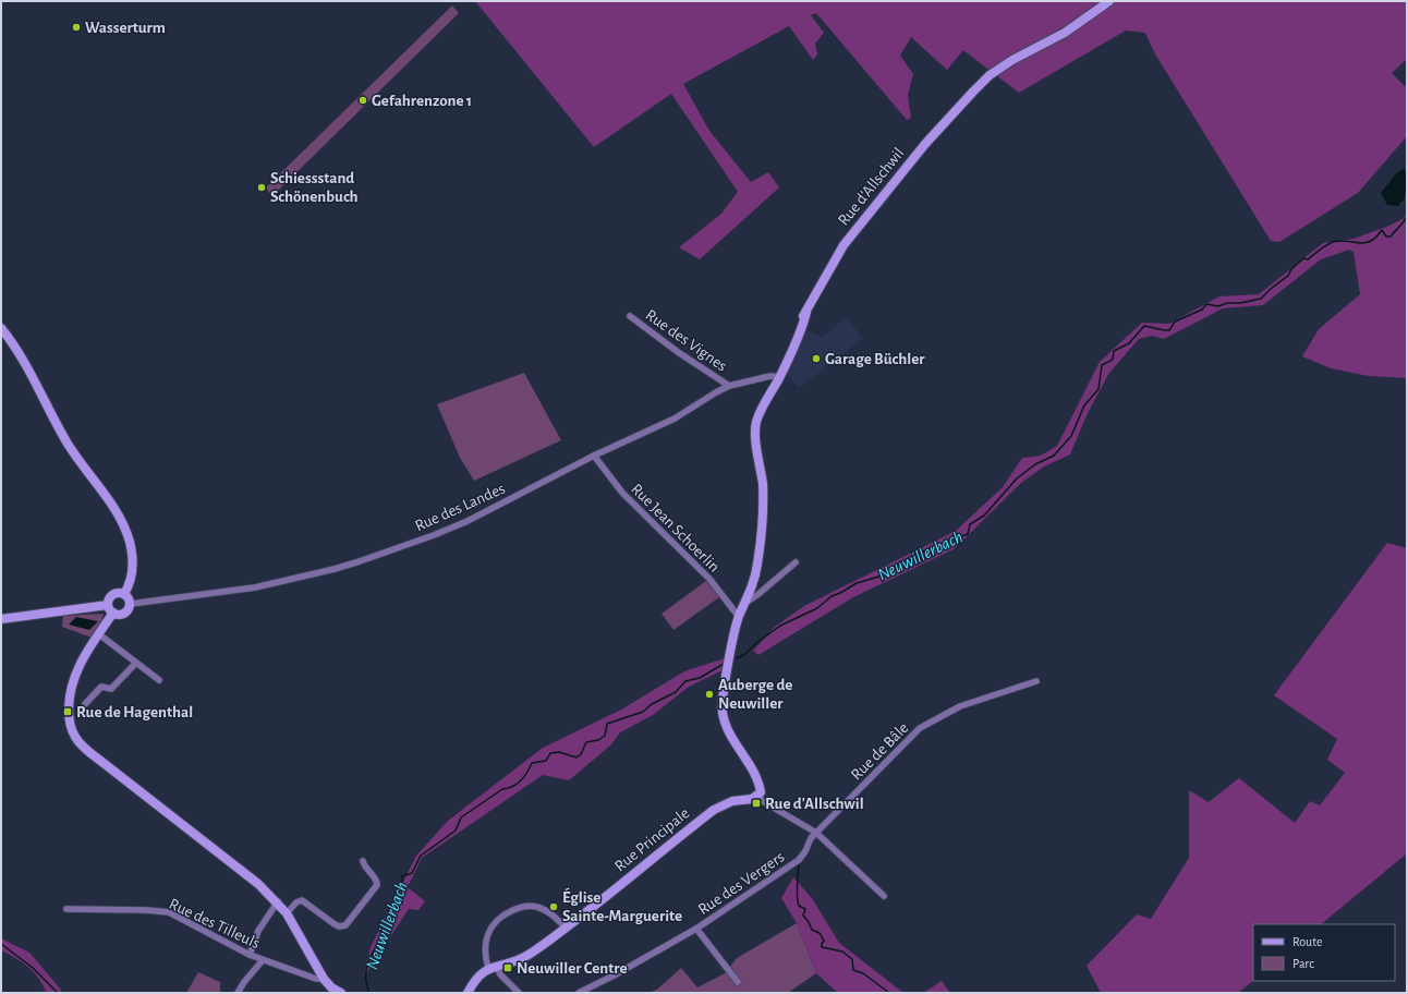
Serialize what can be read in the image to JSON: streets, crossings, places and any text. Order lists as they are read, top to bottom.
{
  "streets": {
    "street": [
      "Rue d'Allschwil",
      "Rue des Vignes",
      "Rue des Landes",
      "Rue Jean Schoerlin",
      "Rue de Bâle",
      "Rue Principale",
      "Rue des Vergers",
      "Rue des Tilleuls"
    ]
  },
  "crossings": [
    ["Rue d'Allschwil", "Rue des Landes"],
    ["Rue d'Allschwil", "Rue Jean Schoerlin"],
    ["Rue d'Allschwil", "Rue Principale"],
    ["Rue des Vignes", "Rue des Landes"],
    ["Rue des Landes", "Rue Jean Schoerlin"],
    ["Rue de Bâle", "Rue des Vergers"]
  ],
  "water": ["Neuwillerbach"],
  "places": {
    "other": [
      "Wasserturm",
      "Gefahrenzone 1",
      "Schiessstand Schönenbuch",
      "Garage Büchler",
      "Auberge de Neuwiller",
      "Église Sainte-Marguerite"
    ],
    "transit": ["Rue de Hagenthal", "Rue d'Allschwil", "Neuwiller Centre"]
  },
  "legend": ["Route", "Parc"]
}
